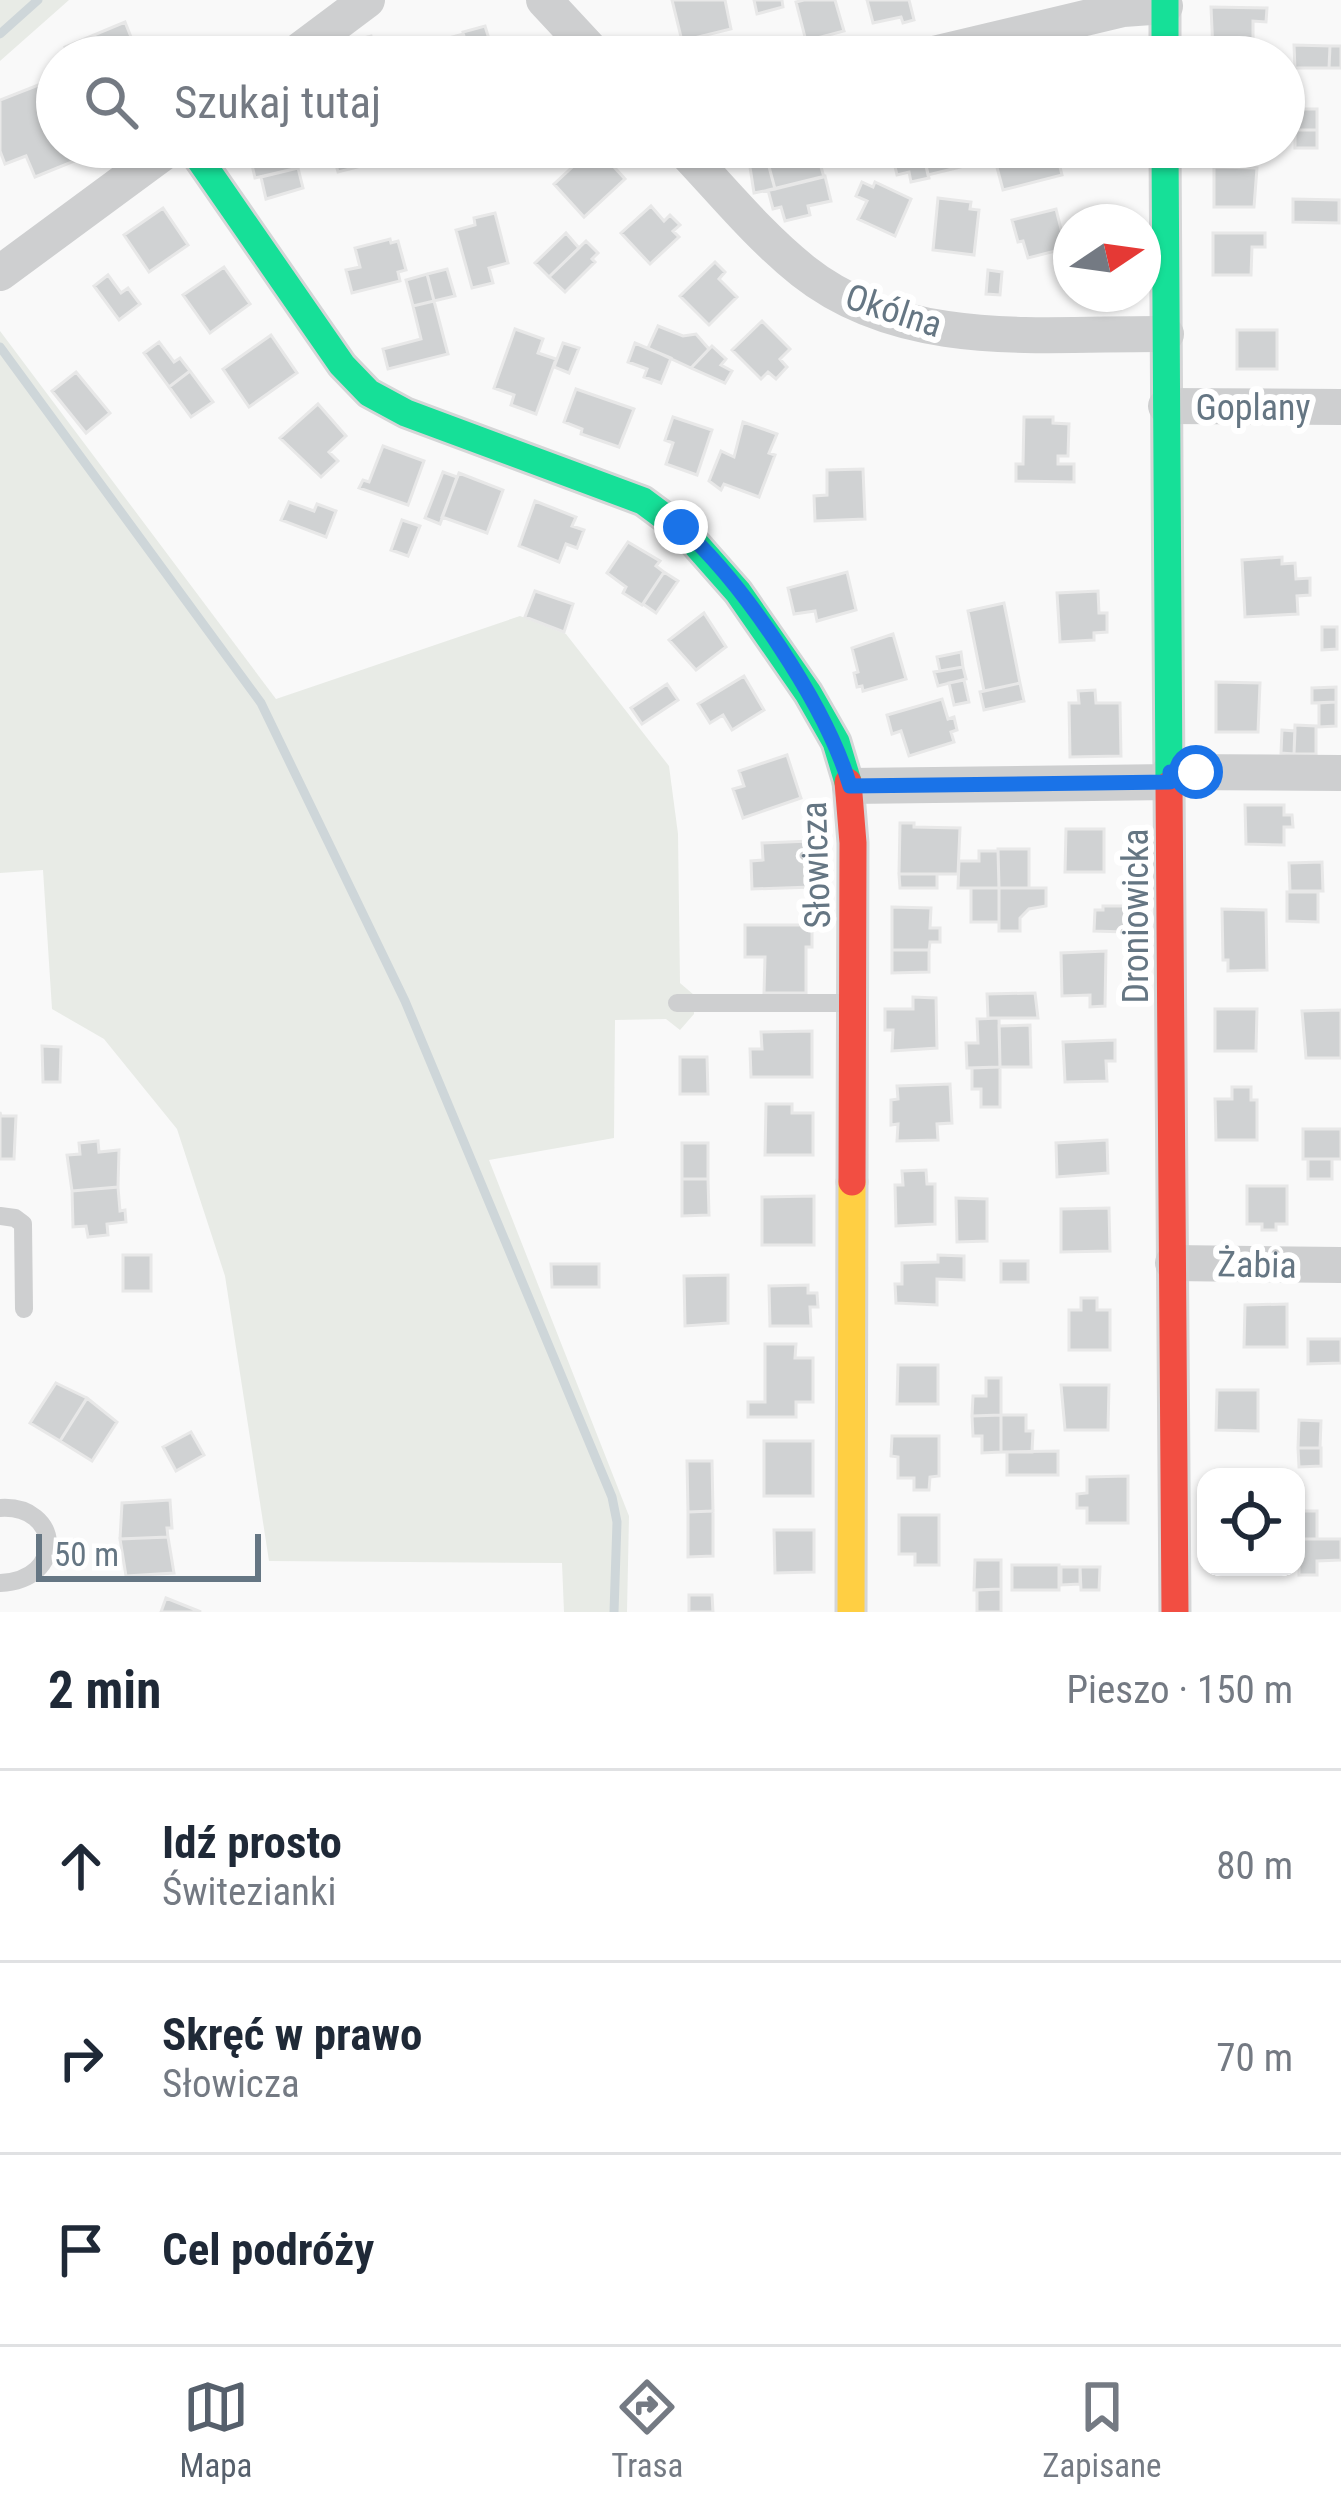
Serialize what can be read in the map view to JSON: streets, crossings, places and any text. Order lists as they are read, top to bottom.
{
  "streets": {
    "street": [
      "Okólna",
      "Goplany",
      "Słowicza",
      "Droniowicka",
      "Żabia"
    ]
  },
  "crossings": [
    ["Okólna", "Droniowicka"],
    ["Goplany", "Droniowicka"],
    ["Droniowicka", "Żabia"]
  ],
  "scale_bar": "50 m",
  "north": "right",
  "page": {
    "search": "Szukaj tutaj",
    "scale": "50 m",
    "heading": ["2 min", "Pieszo · 150 m"],
    "list": [
      ["Idź prosto", "Świtezianki", "80 m"],
      ["Skręć w prawo", "Słowicza", "70 m"],
      "Cel podróży"
    ],
    "nav": ["Mapa", "Trasa", "Zapisane"]
  }
}
